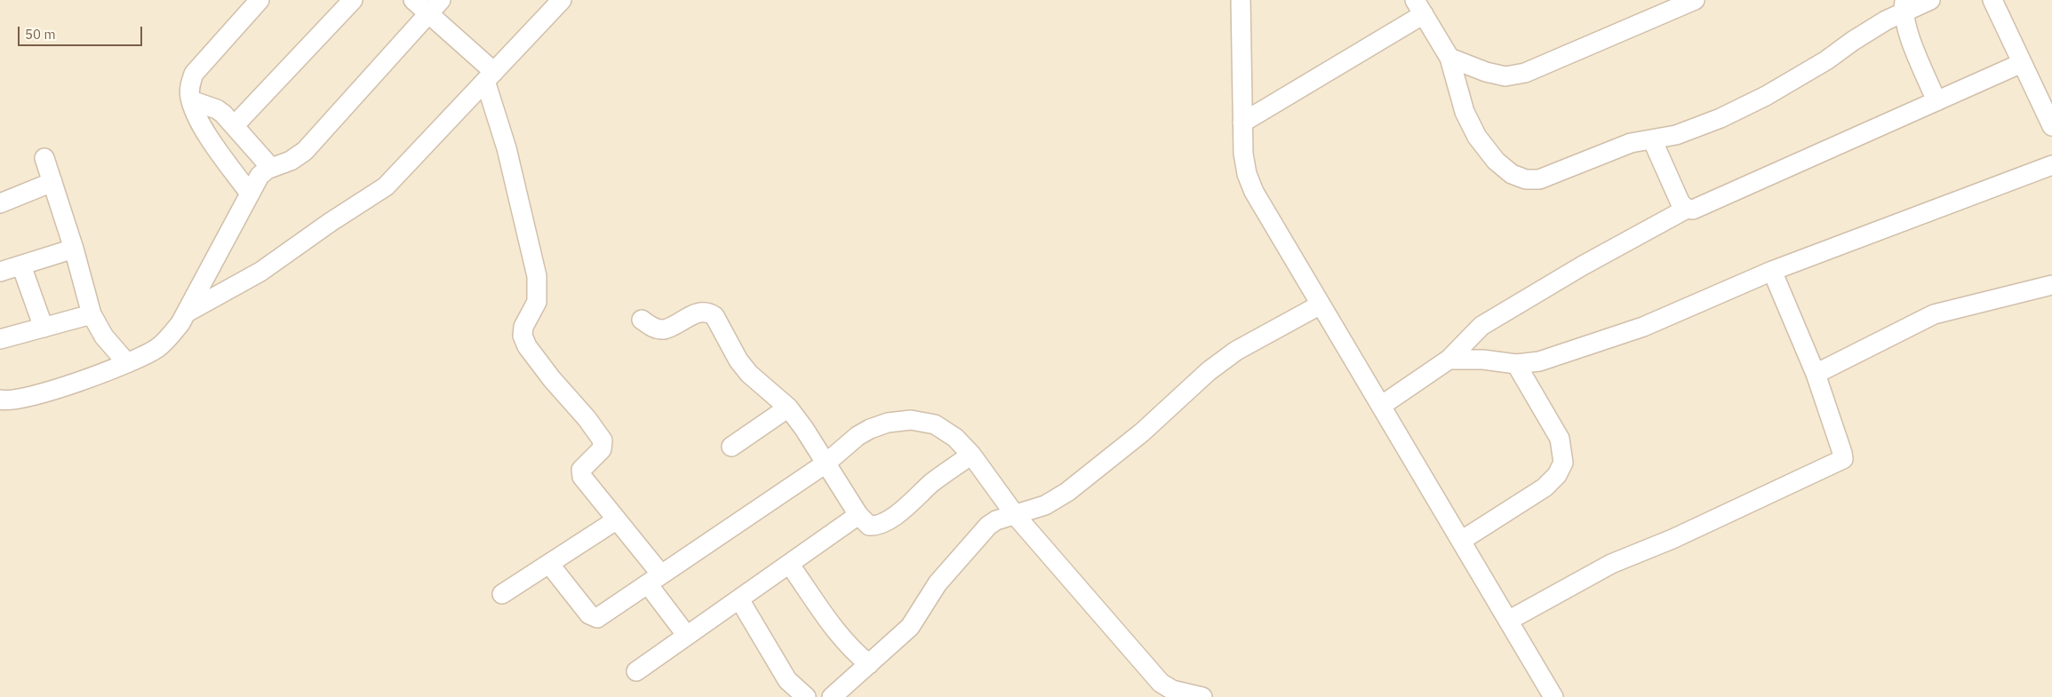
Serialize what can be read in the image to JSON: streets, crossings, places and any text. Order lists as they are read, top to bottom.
{
  "scale_bar": "50 m"
}
